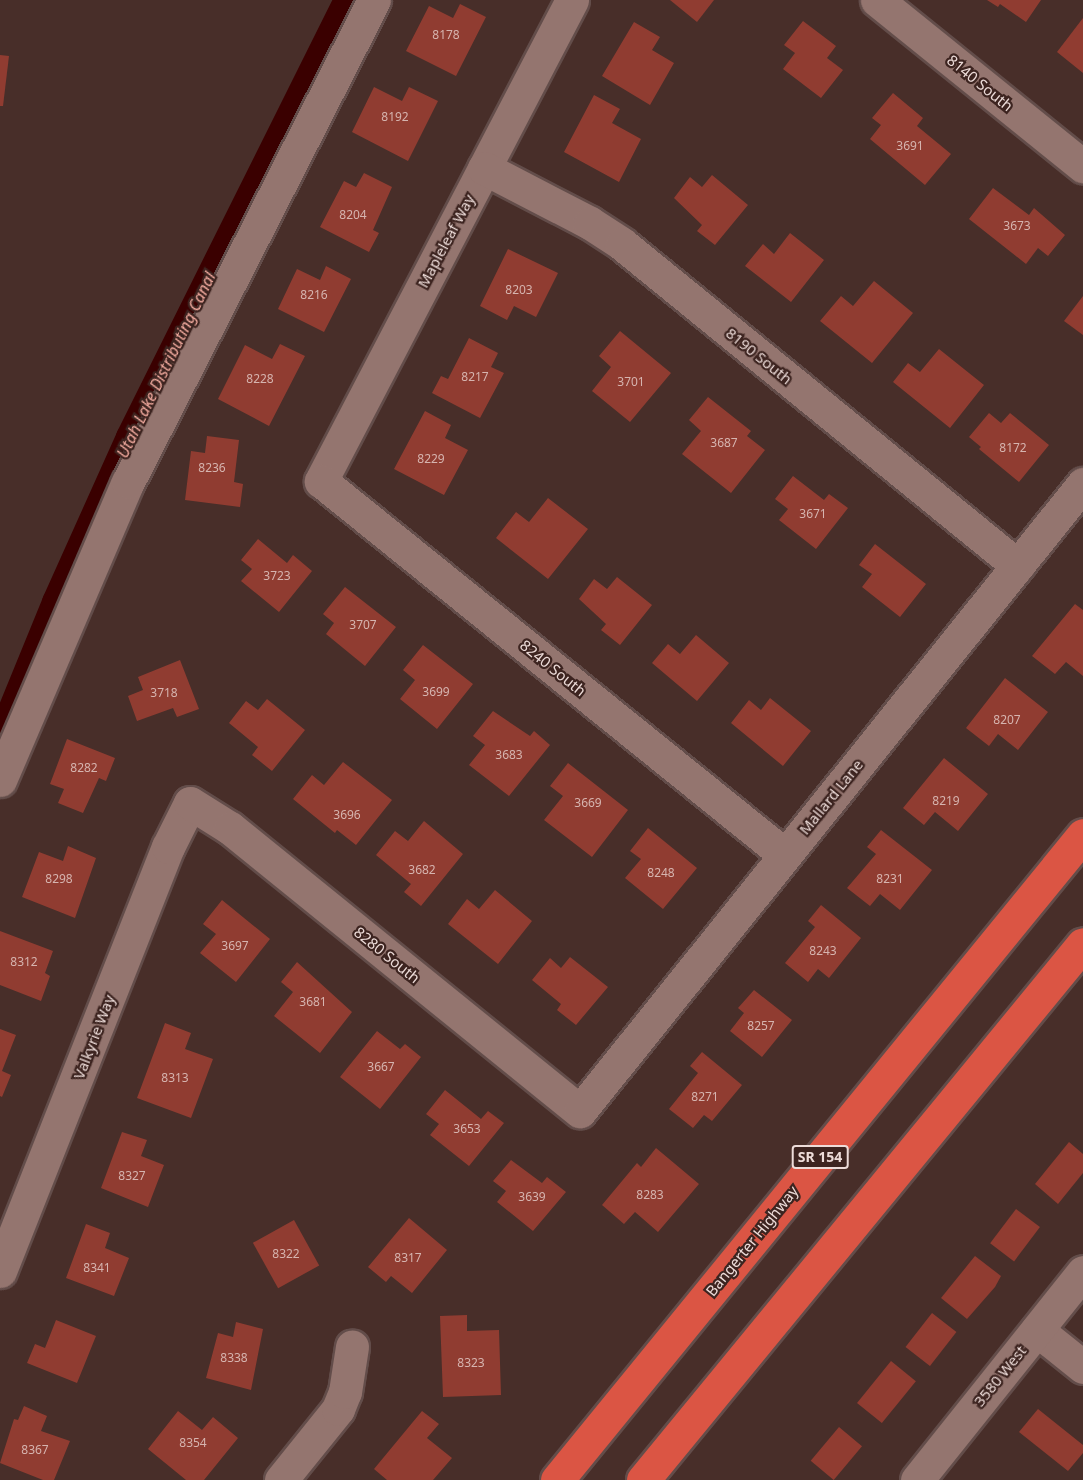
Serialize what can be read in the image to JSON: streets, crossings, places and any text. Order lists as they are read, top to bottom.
{
  "streets": {
    "highway": ["SR 154", "Bangerter Highway"],
    "street": [
      "8140 South",
      "Mapleleaf Way",
      "8190 South",
      "8240 South",
      "Mallard Lane",
      "8280 South",
      "Valkyrie Way",
      "3580 West"
    ]
  },
  "crossings": [
    ["Mapleleaf Way", "8190 South"],
    ["Mapleleaf Way", "8240 South"],
    ["8190 South", "Mallard Lane"],
    ["8240 South", "Mallard Lane"],
    ["Mallard Lane", "8280 South"],
    ["8280 South", "Valkyrie Way"]
  ],
  "water": ["Utah Lake Distributing Canal"],
  "house_numbers": [
    "8178",
    "8192",
    "3691",
    "8204",
    "3673",
    "8203",
    "8216",
    "8217",
    "8228",
    "3701",
    "3687",
    "8172",
    "8229",
    "8236",
    "3671",
    "3723",
    "3707",
    "3699",
    "3718",
    "8207",
    "3683",
    "8282",
    "8219",
    "3669",
    "3696",
    "3682",
    "8248",
    "8298",
    "8231",
    "3697",
    "8243",
    "8312",
    "3681",
    "8257",
    "3667",
    "8313",
    "8271",
    "3653",
    "8327",
    "8283",
    "3639",
    "8322",
    "8317",
    "8341",
    "8338",
    "8323",
    "8354",
    "8367"
  ]
}
